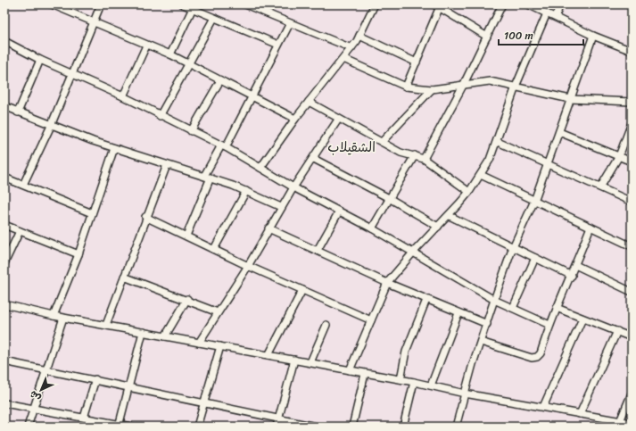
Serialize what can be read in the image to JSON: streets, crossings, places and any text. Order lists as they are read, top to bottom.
{
  "districts": ["الشقيلاب"],
  "scale_bar": "100 m",
  "north": "bottom left"
}
